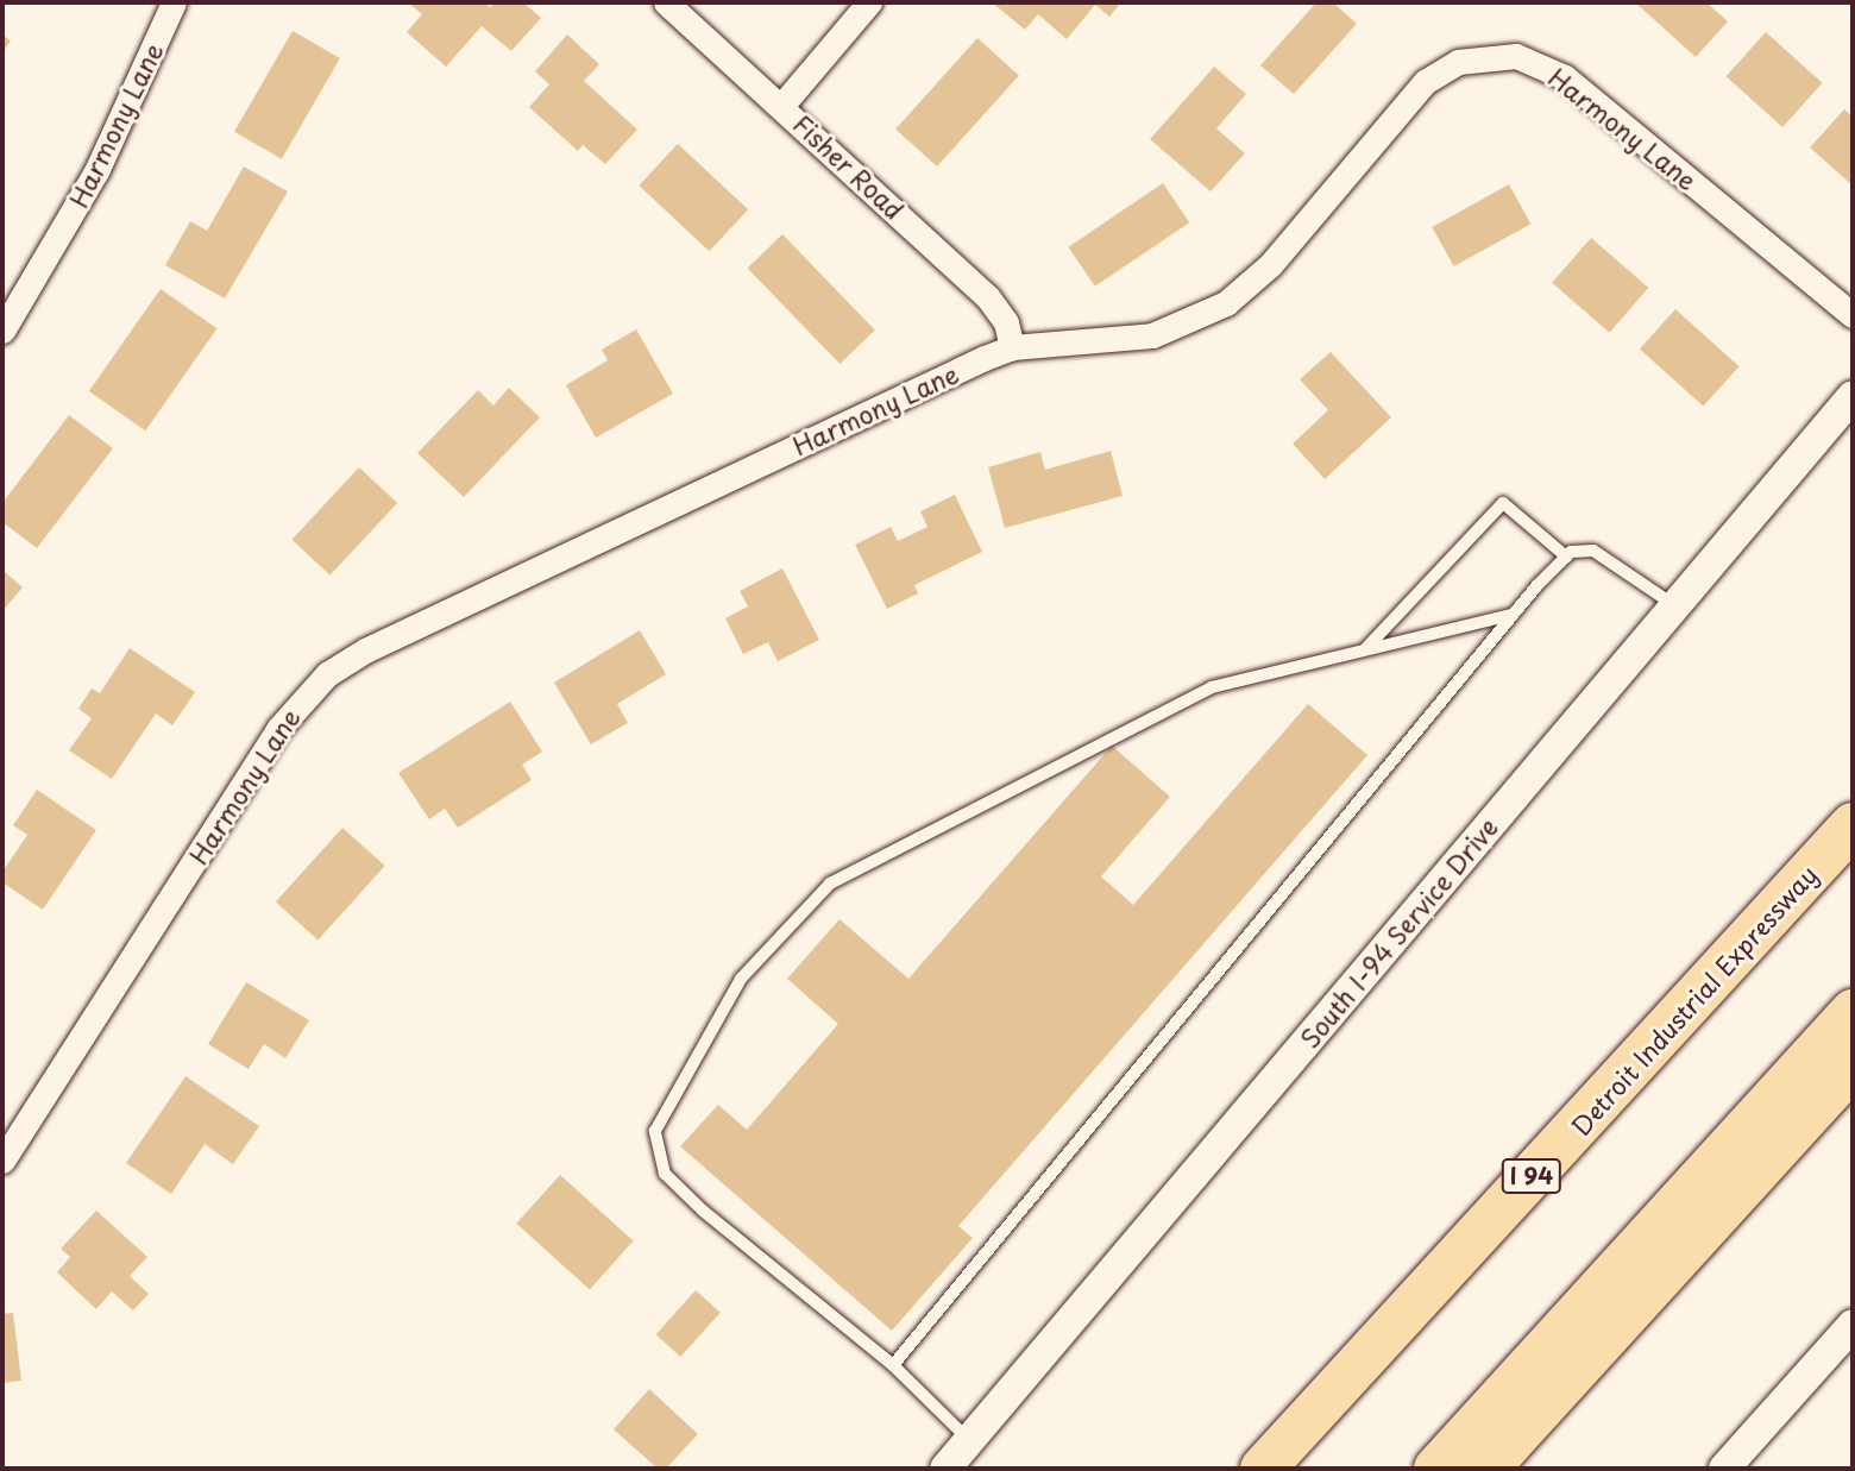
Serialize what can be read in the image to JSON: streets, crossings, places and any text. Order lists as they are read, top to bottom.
{
  "streets": {
    "highway": ["Detroit Industrial Expressway", "I 94"],
    "street": ["Harmony Lane", "Fisher Road", "South I-94 Service Drive"]
  },
  "crossings": [
    ["Harmony Lane", "Fisher Road"]
  ]
}
